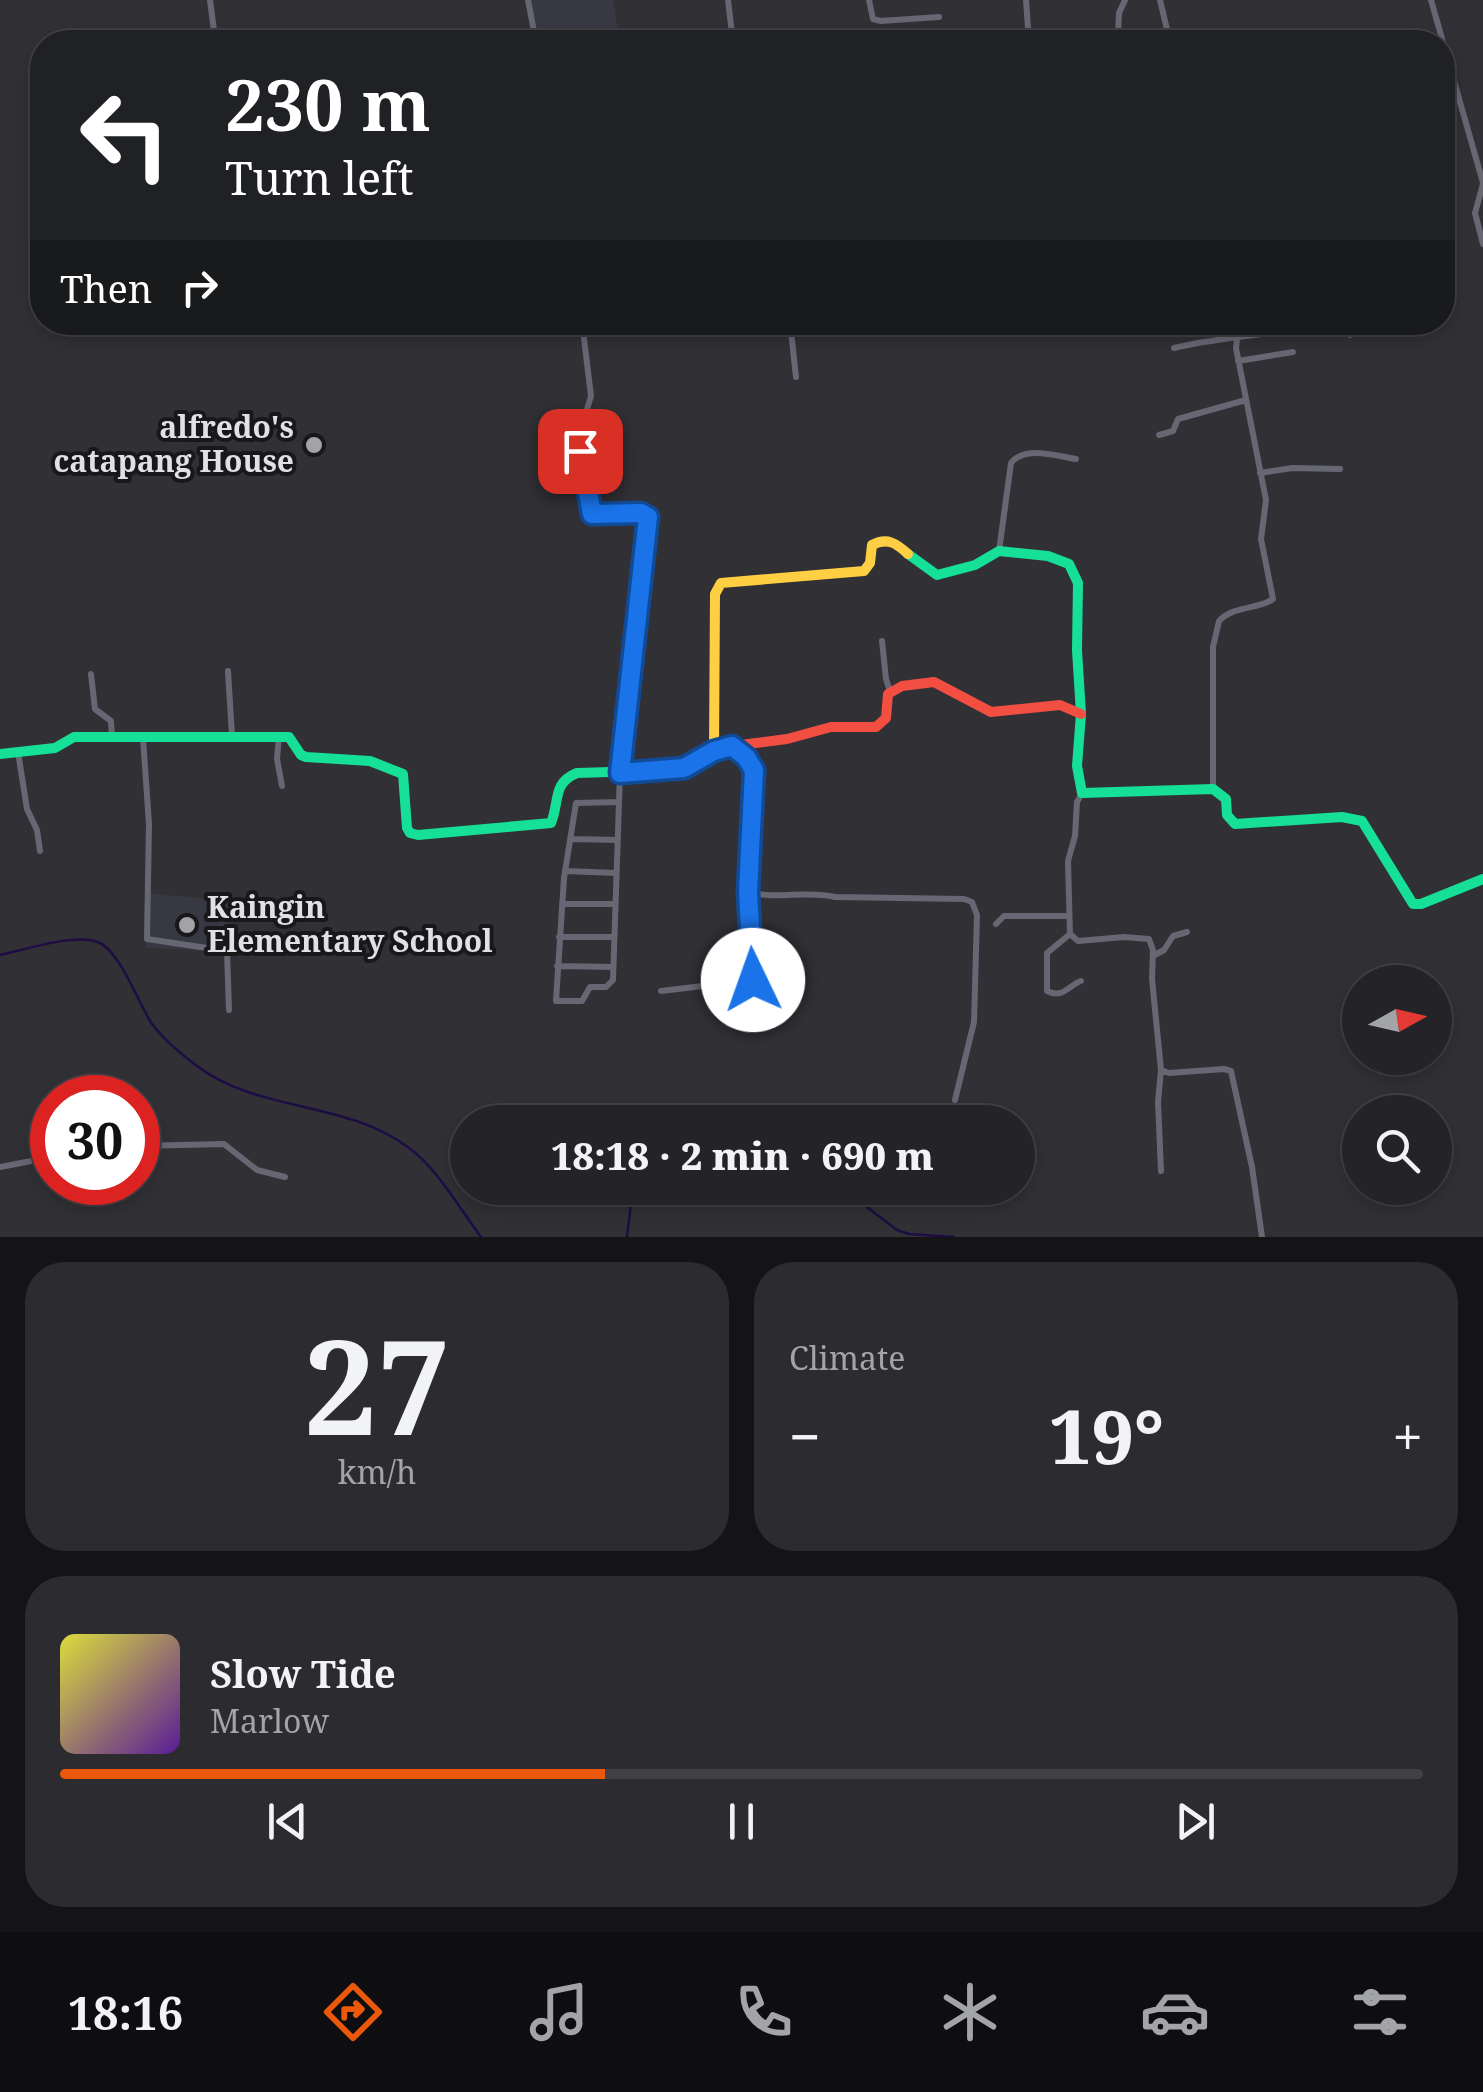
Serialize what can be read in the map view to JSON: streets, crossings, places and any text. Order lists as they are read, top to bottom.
{
  "places": ["alfredo's catapang House", "Kaingin Elementary School"],
  "north": "right",
  "page": {
    "turn": ["230 m", "Turn left"],
    "then": "Then",
    "limit": "30",
    "trip": "18:18 · 2 min · 690 m",
    "tile": [
      ["27", "km/h"],
      "Climate"
    ],
    "heat": ["−", "19°", "+"],
    "song": ["Slow Tide", "Marlow"],
    "tabs": "18:16"
  }
}
